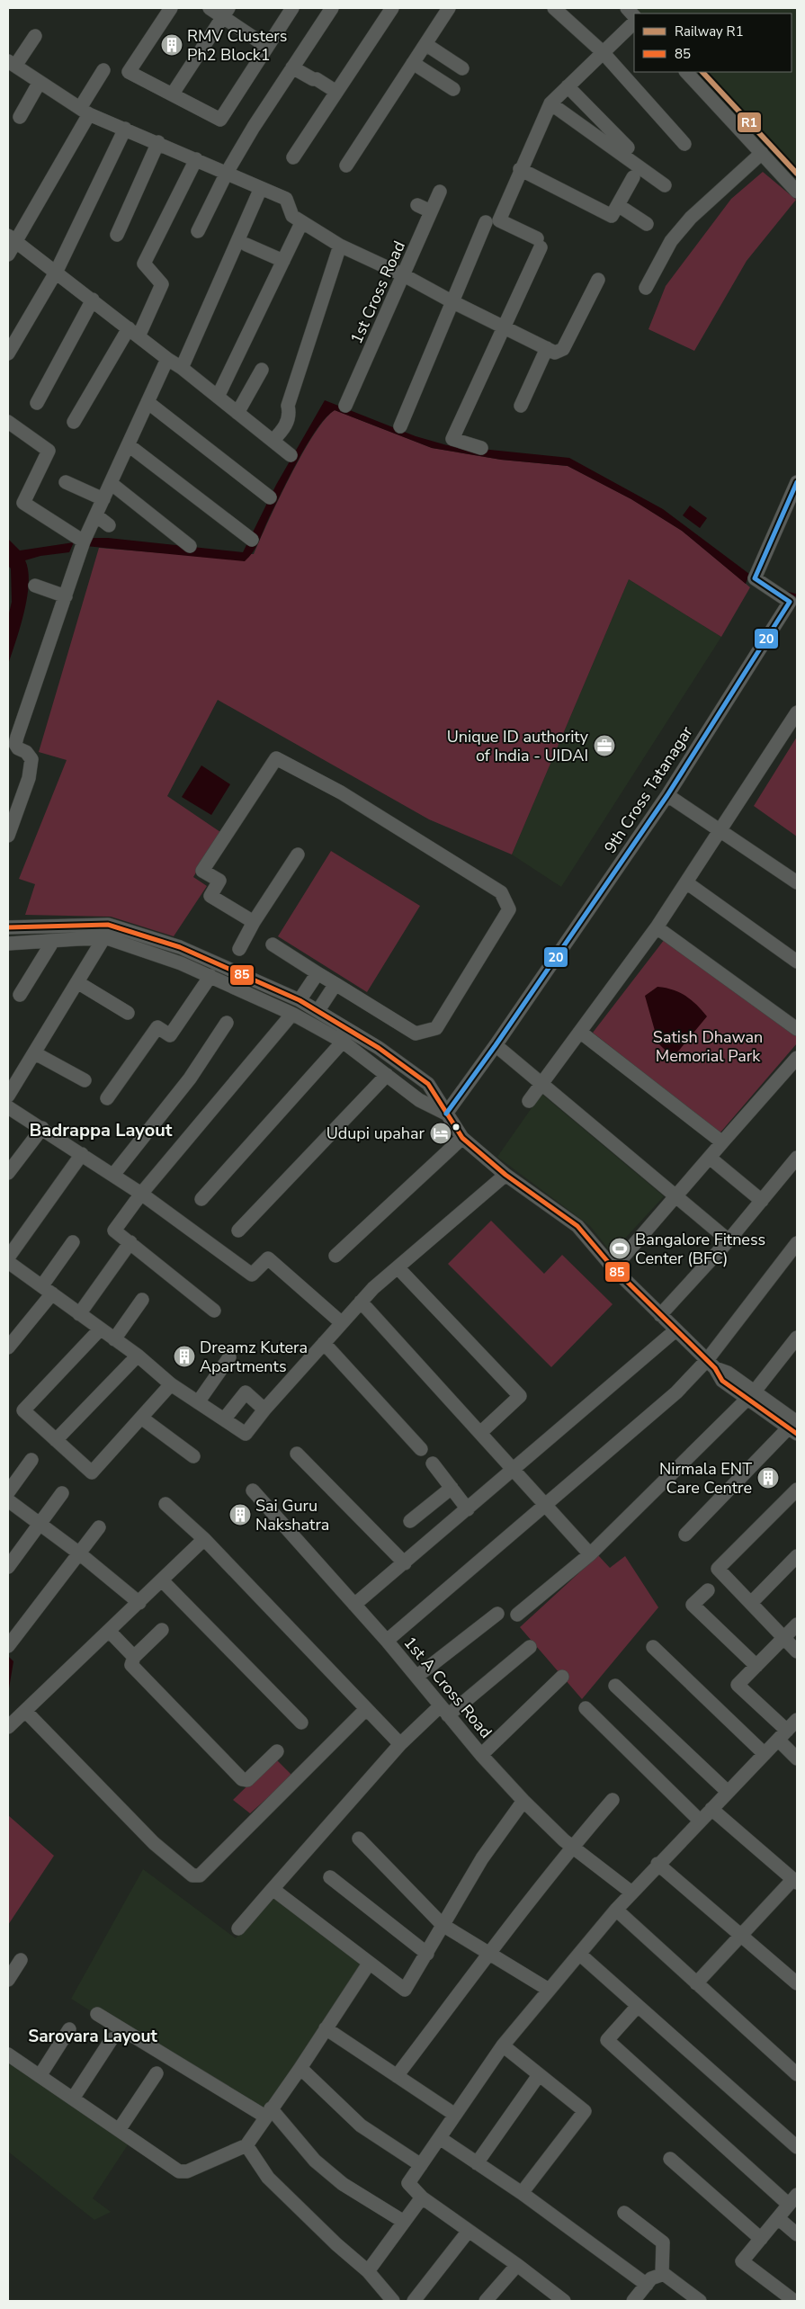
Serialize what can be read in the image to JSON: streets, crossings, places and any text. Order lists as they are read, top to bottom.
{
  "streets": {
    "street": ["1st Cross Road", "9th Cross Tatanagar", "1st A Cross Road"]
  },
  "districts": ["Badrappa Layout", "Sarovara Layout"],
  "parks": ["Satish Dhawan Memorial Park"],
  "places": {
    "building": [
      "RMV Clusters Ph2 Block1",
      "Dreamz Kutera Apartments",
      "Nirmala ENT Care Centre",
      "Sai Guru Nakshatra"
    ],
    "office": ["Unique ID authority of India - UIDAI"],
    "hotel": ["Udupi upahar"],
    "sports": ["Bangalore Fitness Center (BFC)"]
  },
  "lines": ["rail line R1", "transit line 20", "transit line 85"],
  "legend": ["Railway R1", "85"]
}
